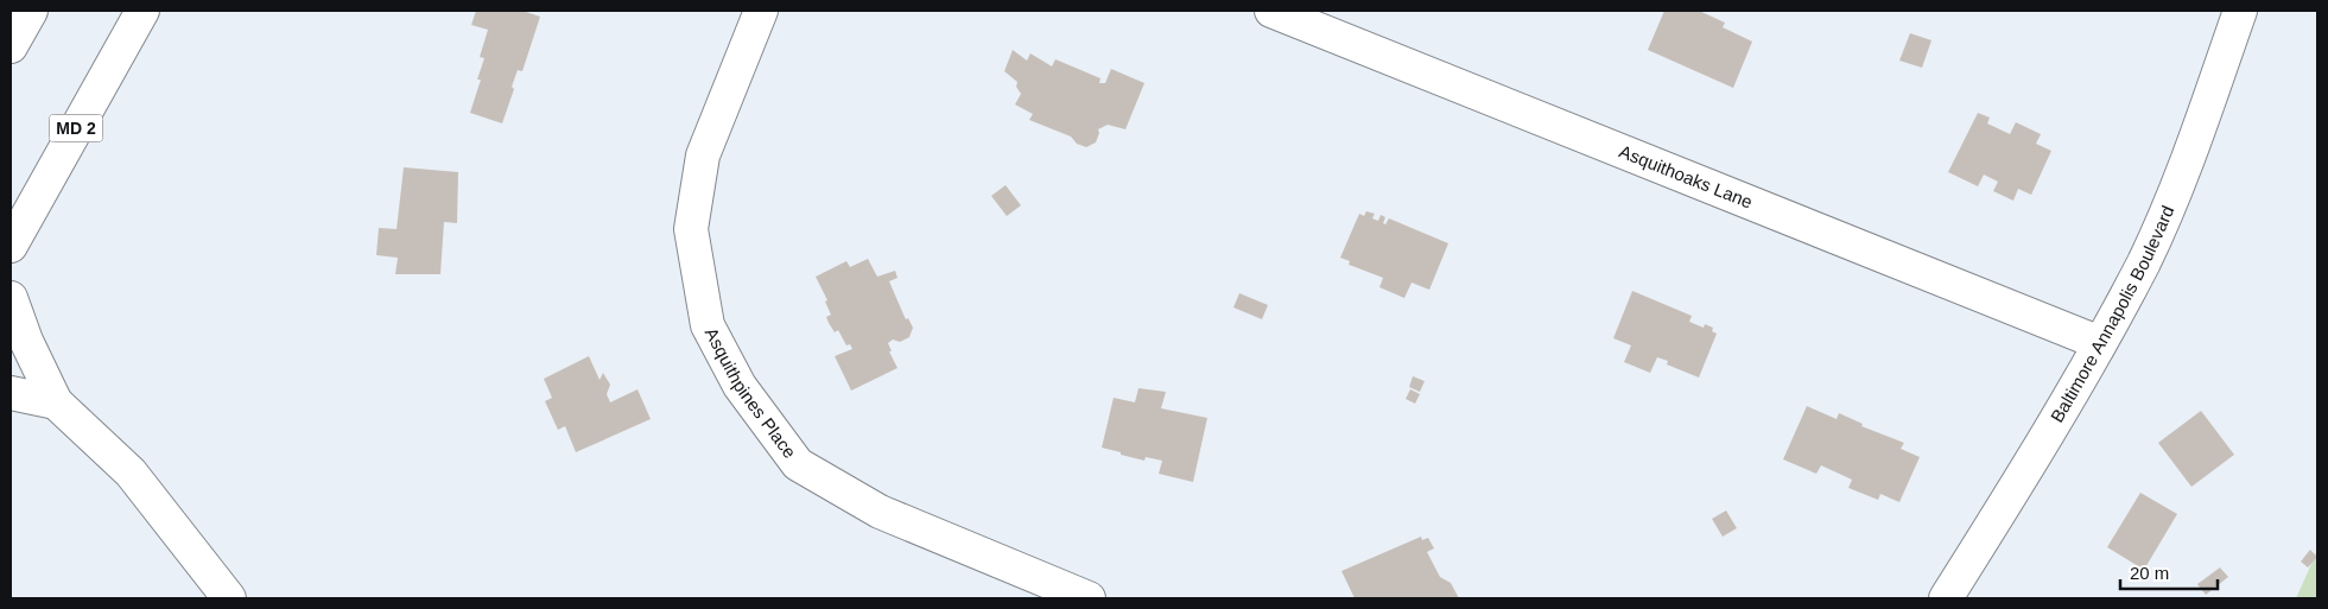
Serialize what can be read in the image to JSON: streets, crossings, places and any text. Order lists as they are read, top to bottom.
{
  "streets": {
    "main road": [
      "MD 2",
      "Asquithoaks Lane",
      "Baltimore Annapolis Boulevard",
      "Asquithpines Place"
    ]
  },
  "crossings": [
    ["Asquithoaks Lane", "Baltimore Annapolis Boulevard"]
  ],
  "scale_bar": "20 m"
}
